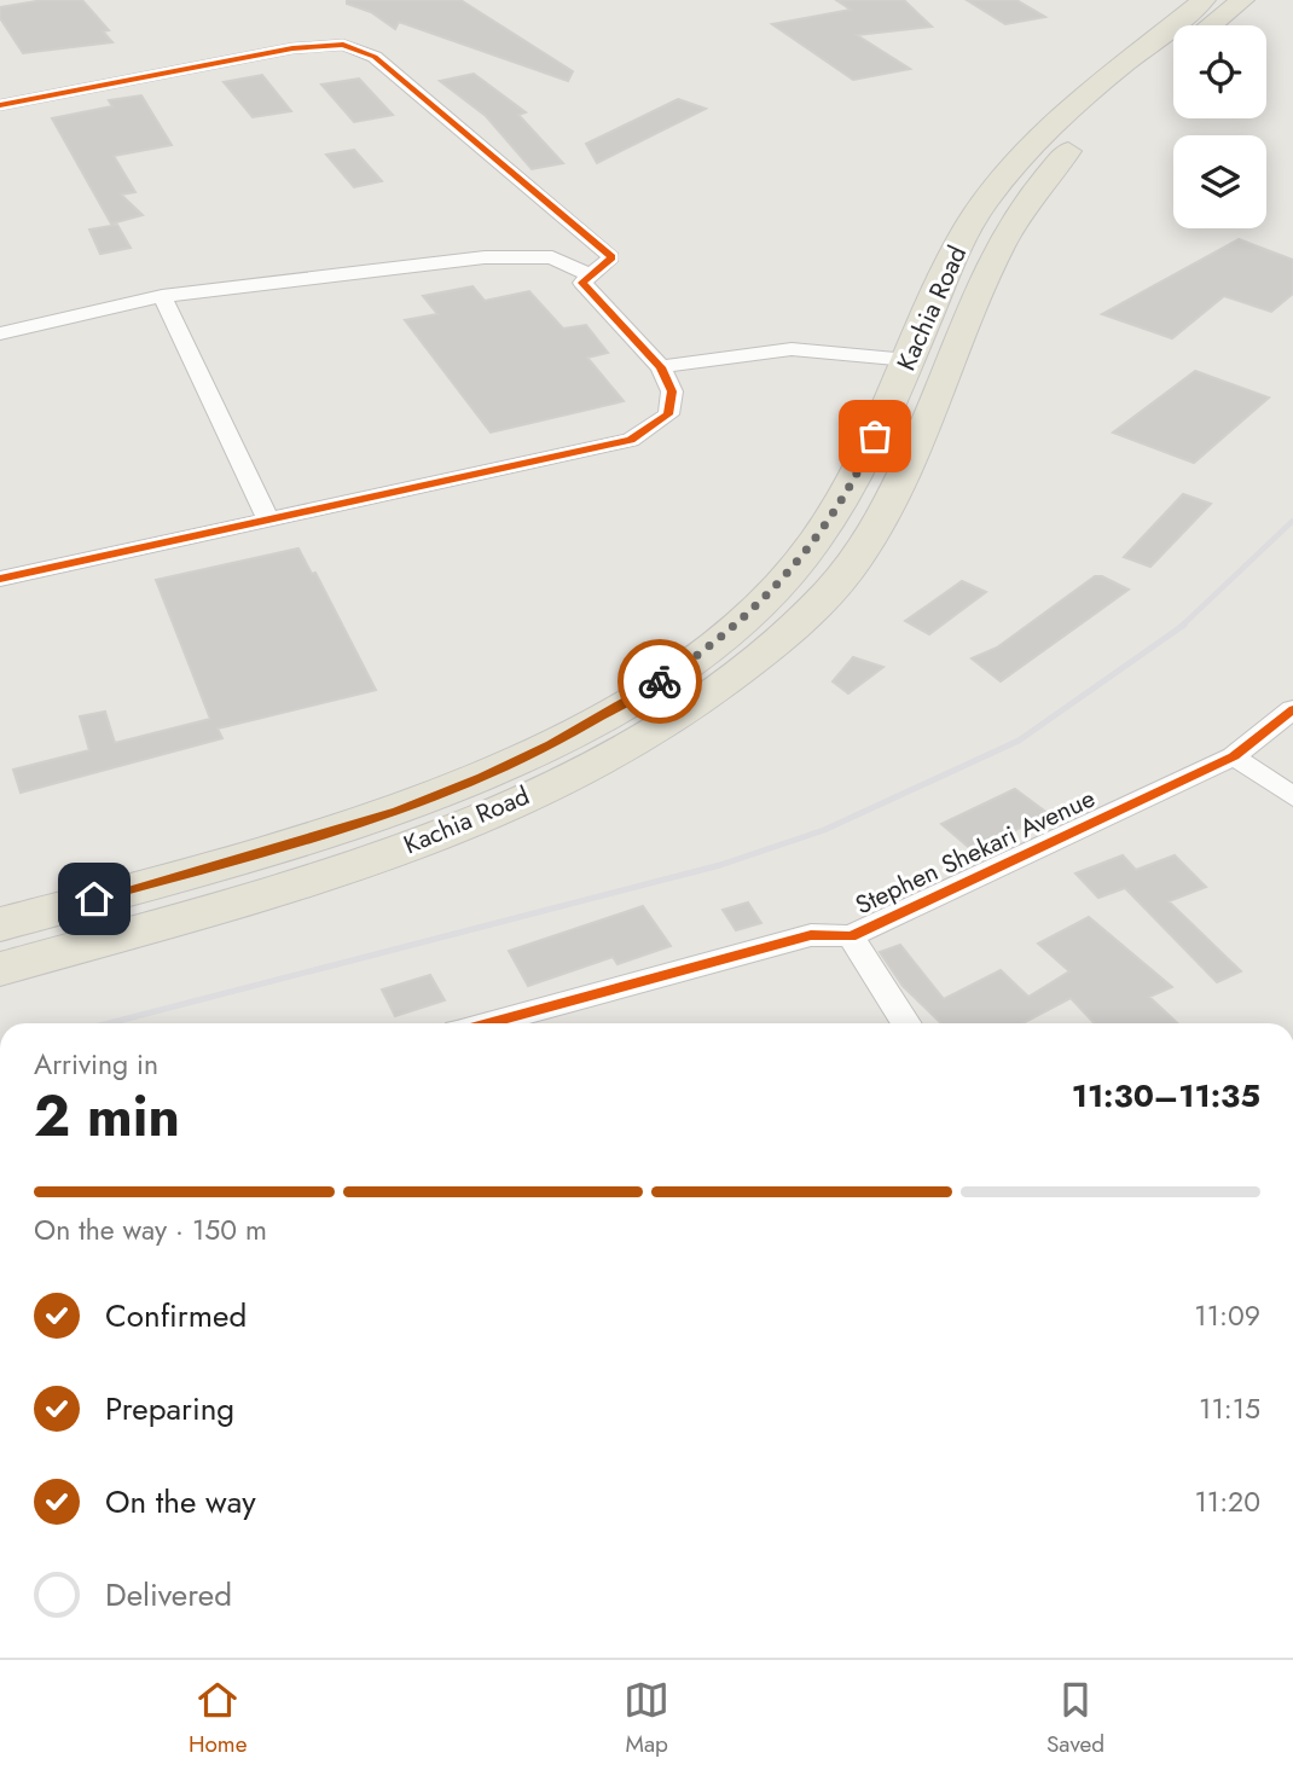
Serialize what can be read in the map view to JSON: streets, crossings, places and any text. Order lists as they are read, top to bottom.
{
  "streets": {
    "main road": ["Kachia Road"],
    "street": ["Stephen Shekari Avenue"]
  },
  "page": {
    "heading": ["2 min", "Arriving in", "11:30–11:35"],
    "bar": "On the way · 150 m",
    "list": [
      ["Confirmed", "11:09"],
      ["Preparing", "11:15"],
      ["On the way", "11:20"],
      "Delivered"
    ],
    "tabs": ["Home", "Map", "Saved"]
  }
}
